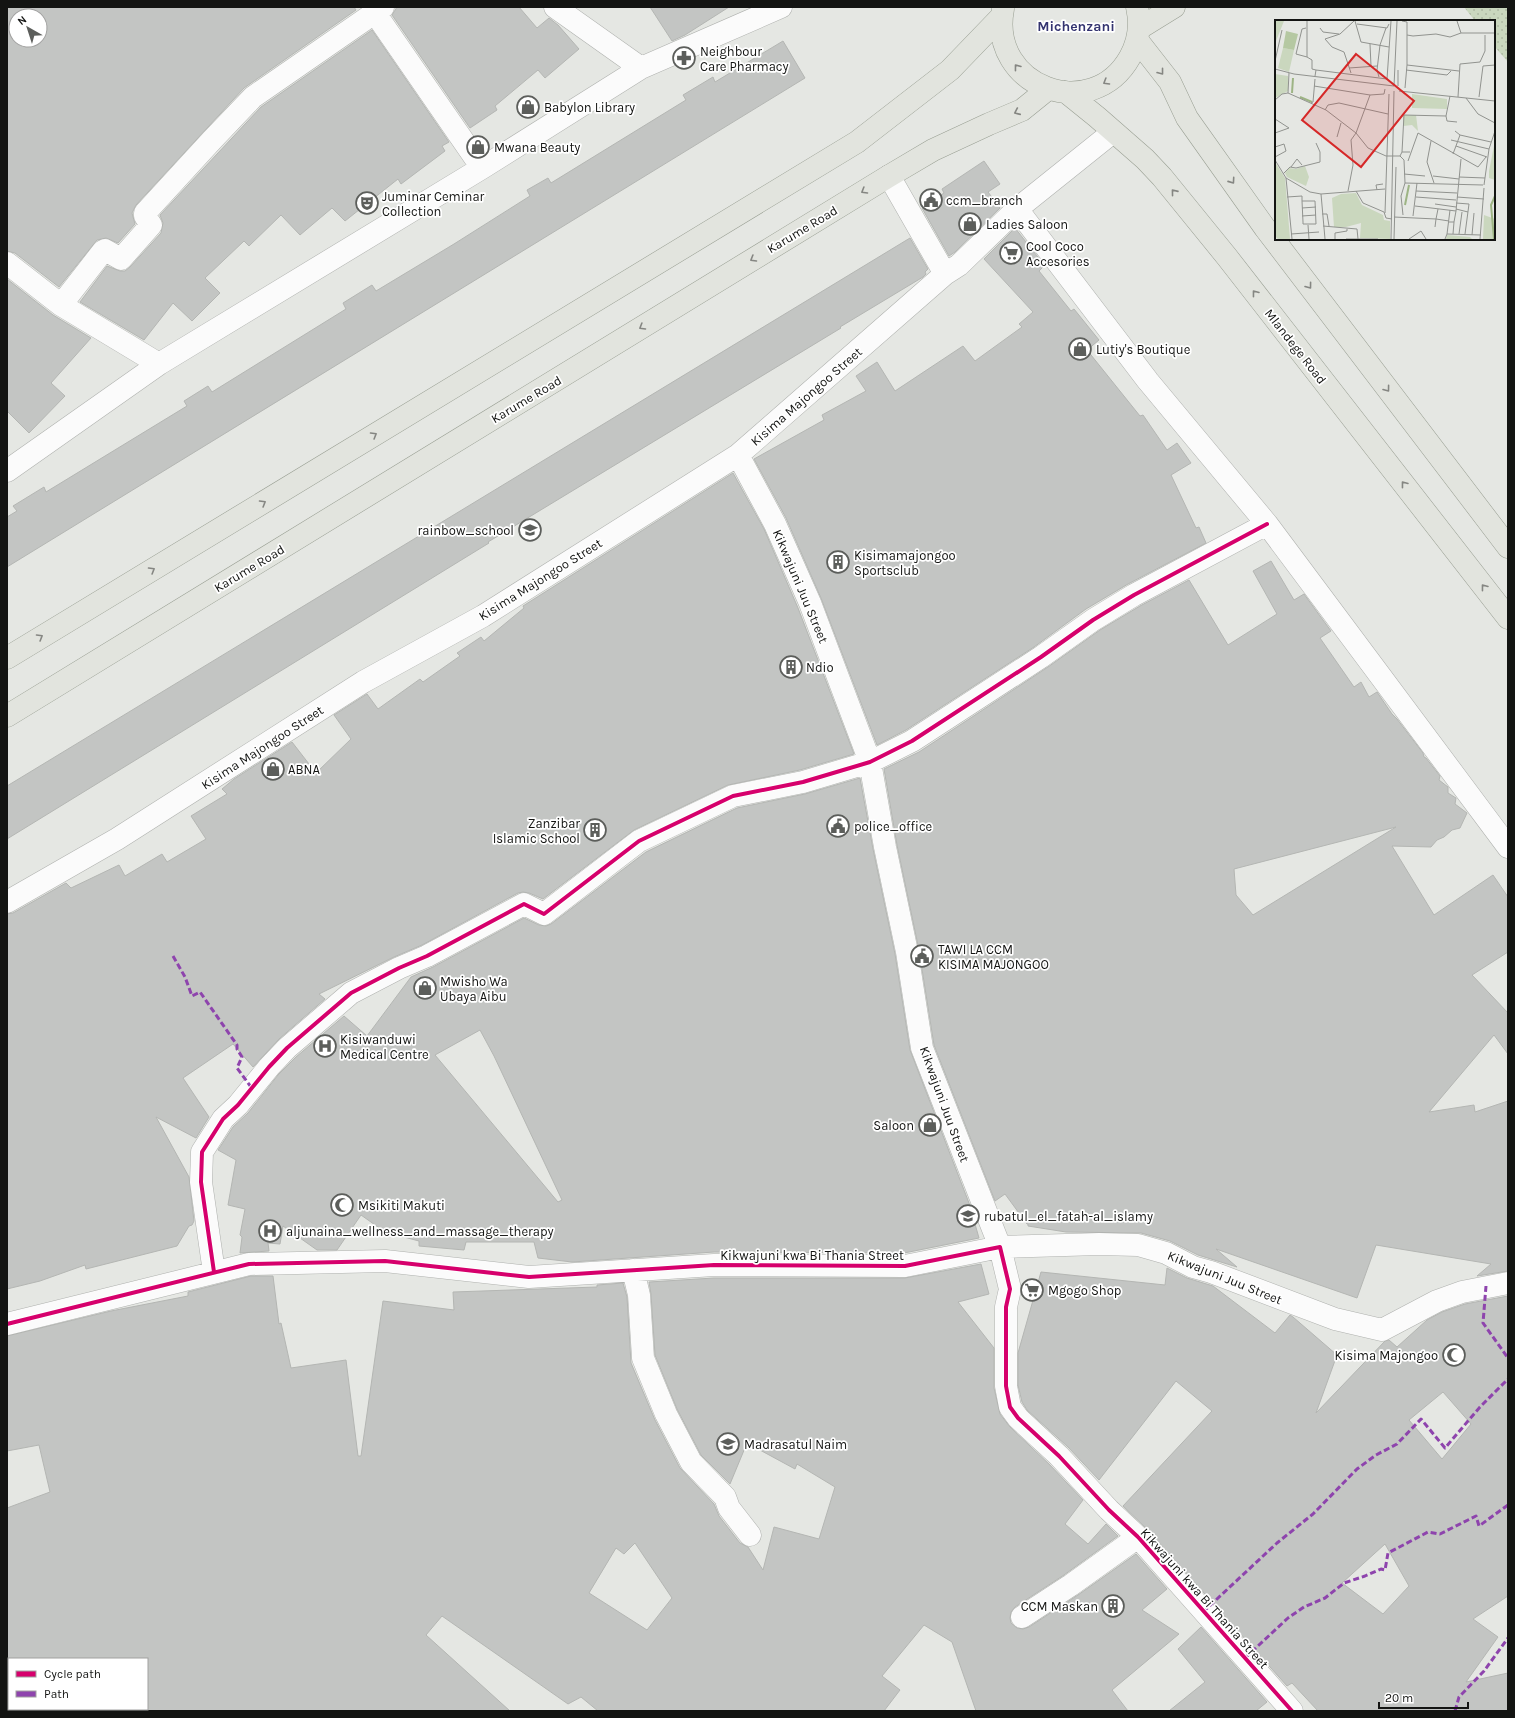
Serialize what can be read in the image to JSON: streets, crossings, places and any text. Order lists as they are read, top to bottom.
{
  "streets": {
    "main road": ["Karume Road", "Mlandege Road"],
    "street": ["Kisima Majongoo Street", "Kikwajuni Juu Street", "Kikwajuni kwa Bi Thania Street"]
  },
  "crossings": [
    ["Karume Road", "Mlandege Road"],
    ["Mlandege Road", "Kisima Majongoo Street"],
    ["Kisima Majongoo Street", "Kikwajuni Juu Street"],
    ["Kikwajuni Juu Street", "Kikwajuni kwa Bi Thania Street"]
  ],
  "districts": ["Michenzani"],
  "places": {
    "pharmacy": ["Neighbour Care Pharmacy"],
    "shop": [
      "Babylon Library",
      "Mwana Beauty",
      "Ladies Saloon",
      "Lutiy's Boutique",
      "ABNA",
      "Mwisho Wa Ubaya Aibu",
      "Saloon"
    ],
    "public building": ["ccm_branch", "police_office", "TAWI LA CCM KISIMA MAJONGOO"],
    "theatre": ["Juminar Ceminar Collection"],
    "supermarket": ["Cool Coco Accesories", "Mgogo Shop"],
    "school or university": ["rainbow_school", "rubatul_el_fatah-al_islamy", "Madrasatul Naim"],
    "building": [
      "Kisimamajongoo Sportsclub",
      "Ndio",
      "Zanzibar Islamic School",
      "CCM Maskan"
    ],
    "hospital": ["Kisiwanduwi Medical Centre", "aljunaina_wellness_and_massage_therapy"],
    "mosque": ["Msikiti Makuti", "Kisima Majongoo"]
  },
  "legend": ["Cycle path", "Path"],
  "scale_bar": "20 m",
  "north": "top left"
}
